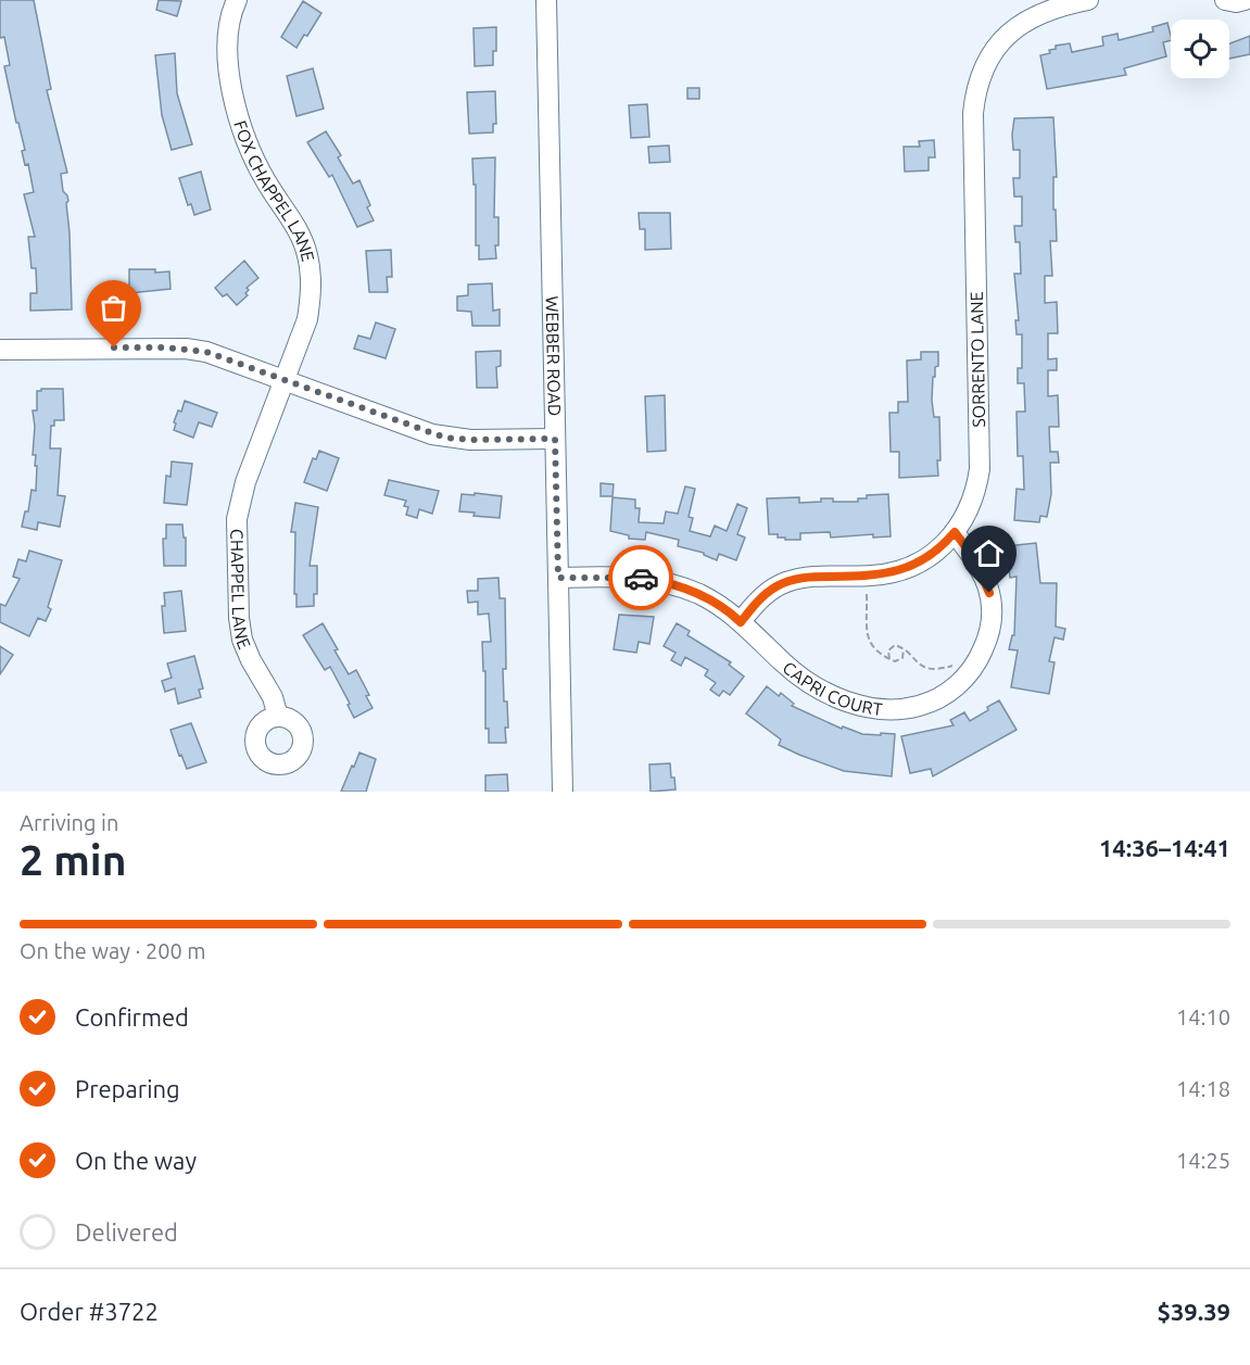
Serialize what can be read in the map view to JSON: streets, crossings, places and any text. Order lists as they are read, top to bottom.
{
  "streets": {
    "street": [
      "FOX CHAPPEL LANE",
      "WEBBER ROAD",
      "SORRENTO LANE",
      "CHAPPEL LANE",
      "CAPRI COURT"
    ]
  },
  "crossings": [
    ["FOX CHAPPEL LANE", "CHAPPEL LANE"],
    ["WEBBER ROAD", "CAPRI COURT"],
    ["SORRENTO LANE", "CAPRI COURT"]
  ],
  "page": {
    "heading": ["2 min", "Arriving in", "14:36–14:41"],
    "panel": ["Order #3722", "$39.39"],
    "bar": "On the way · 200 m",
    "list": [
      ["Confirmed", "14:10"],
      ["Preparing", "14:18"],
      ["On the way", "14:25"],
      "Delivered"
    ]
  }
}
